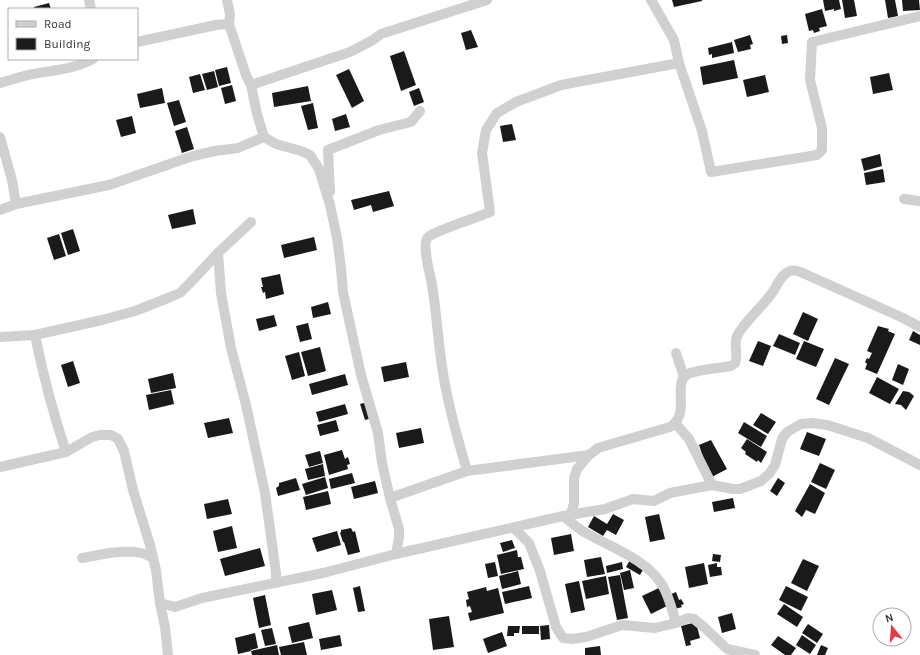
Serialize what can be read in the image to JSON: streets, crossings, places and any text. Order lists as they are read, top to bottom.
{
  "legend": ["Road", "Building"],
  "north": "top"
}
